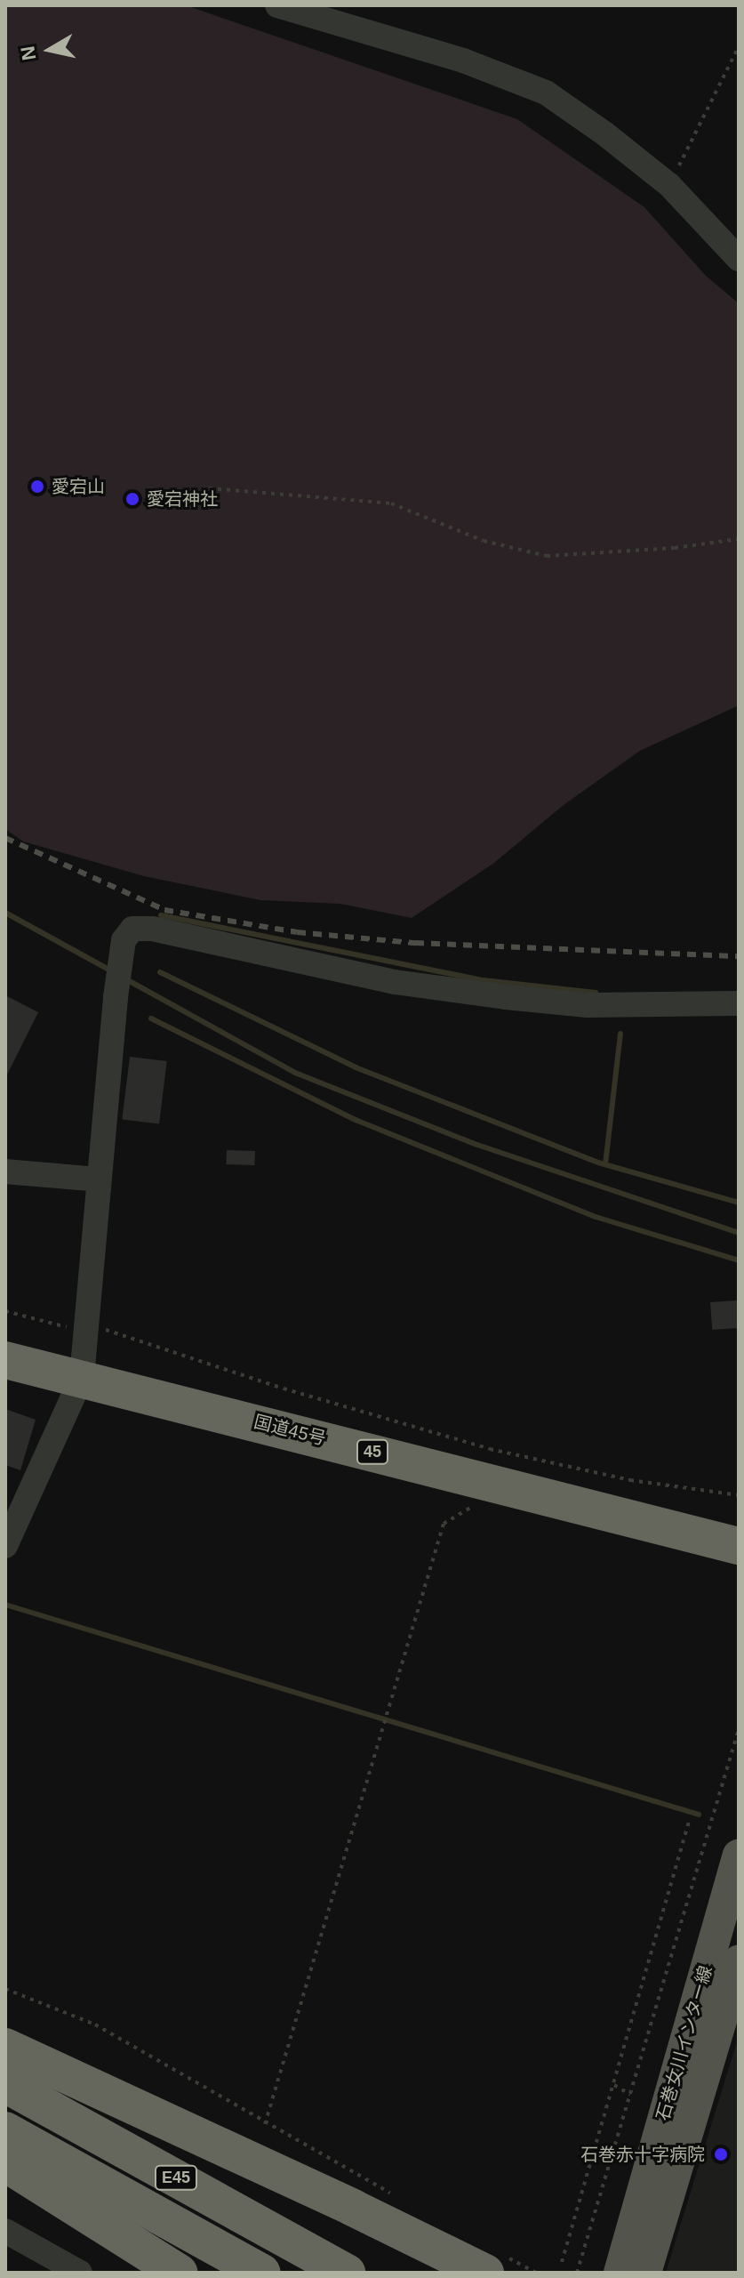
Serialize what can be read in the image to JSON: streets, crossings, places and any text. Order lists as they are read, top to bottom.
{
  "streets": {
    "highway": ["国道45号", "45", "E45"],
    "main road": ["石巻女川インター線"]
  },
  "places": ["愛宕山", "愛宕神社", "石巻赤十字病院"],
  "north": "left"
}
